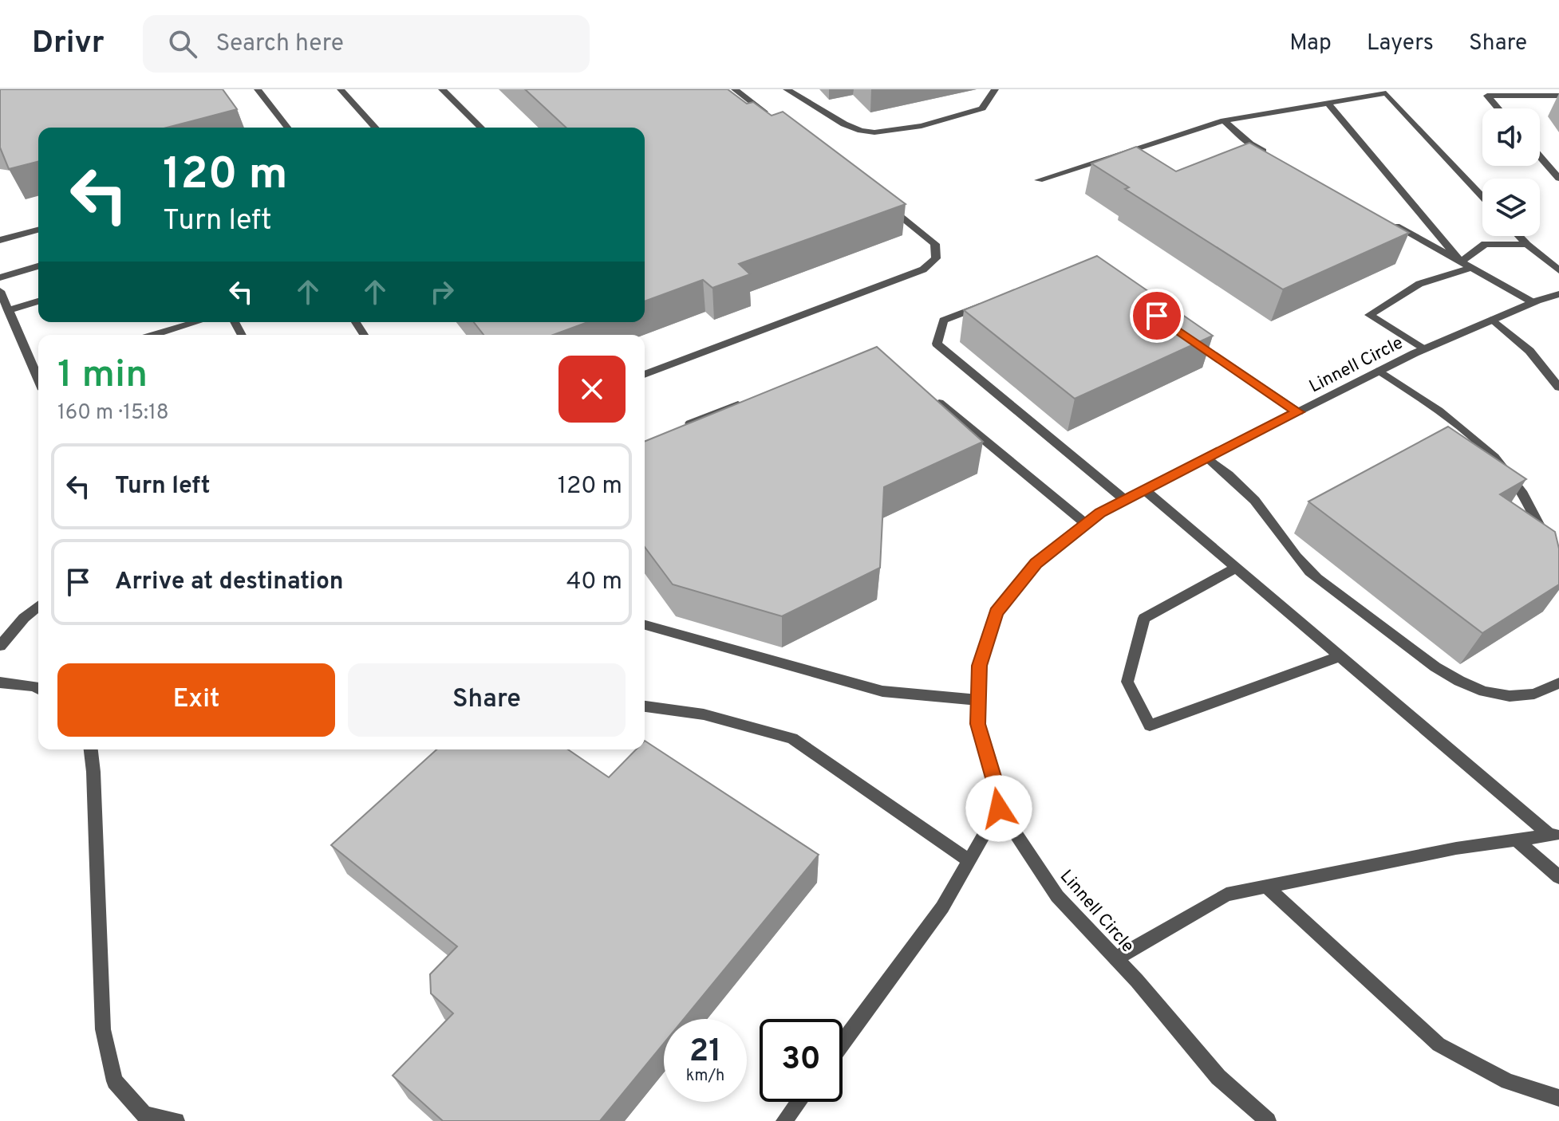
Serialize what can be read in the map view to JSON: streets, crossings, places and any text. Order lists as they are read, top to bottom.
{
  "streets": {
    "street": ["Linnell Circle"]
  },
  "page": {
    "header": "Drivr",
    "search": "Search here",
    "nav": ["Map", "Layers", "Share"],
    "turn": ["120 m", "Turn left"],
    "heading": ["1 min", "160 m · 15:18"],
    "list": [
      {
        "name": "Turn left",
        "value": "120 m"
      },
      {
        "name": "Arrive at destination",
        "value": "40 m"
      }
    ],
    "buttons": ["Exit", "Share"],
    "speed": "21 km/h",
    "limit": "30"
  }
}
